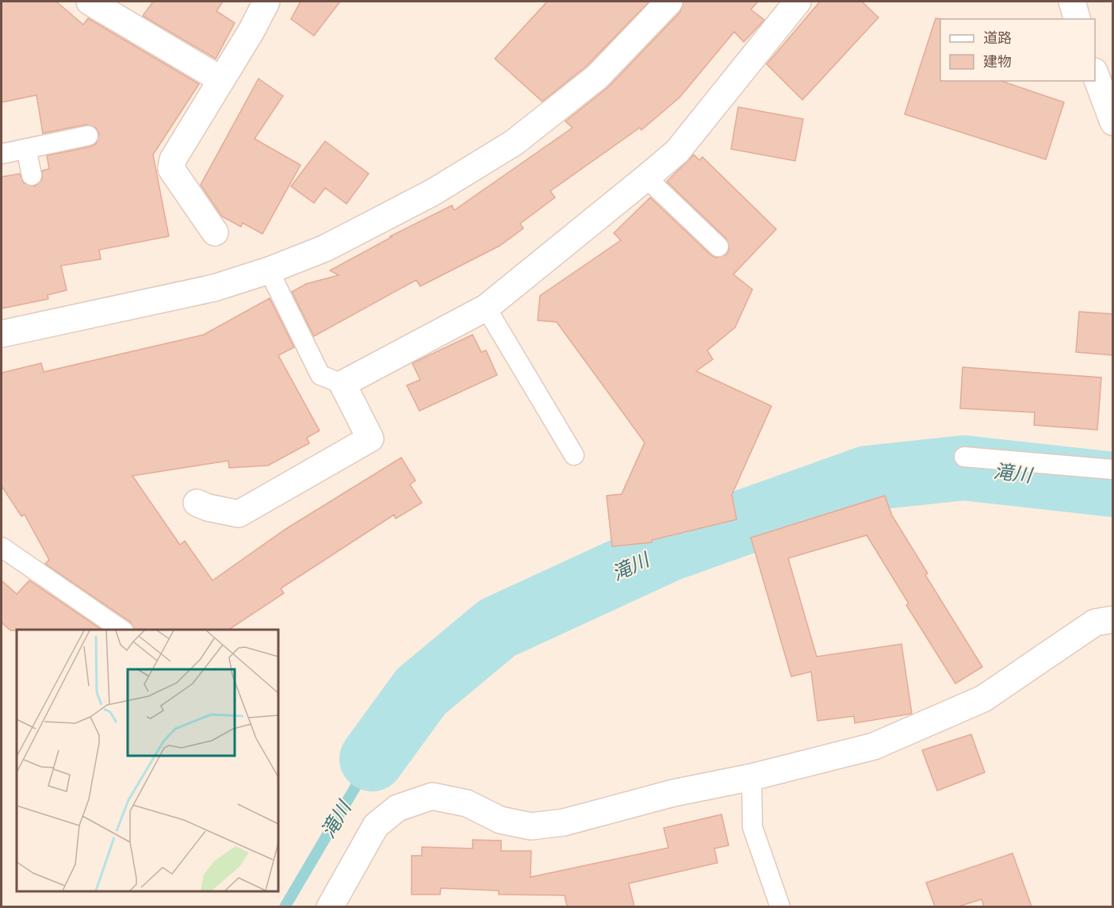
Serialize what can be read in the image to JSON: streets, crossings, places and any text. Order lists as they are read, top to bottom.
{
  "water": ["滝川"],
  "legend": ["道路", "建物"]
}
